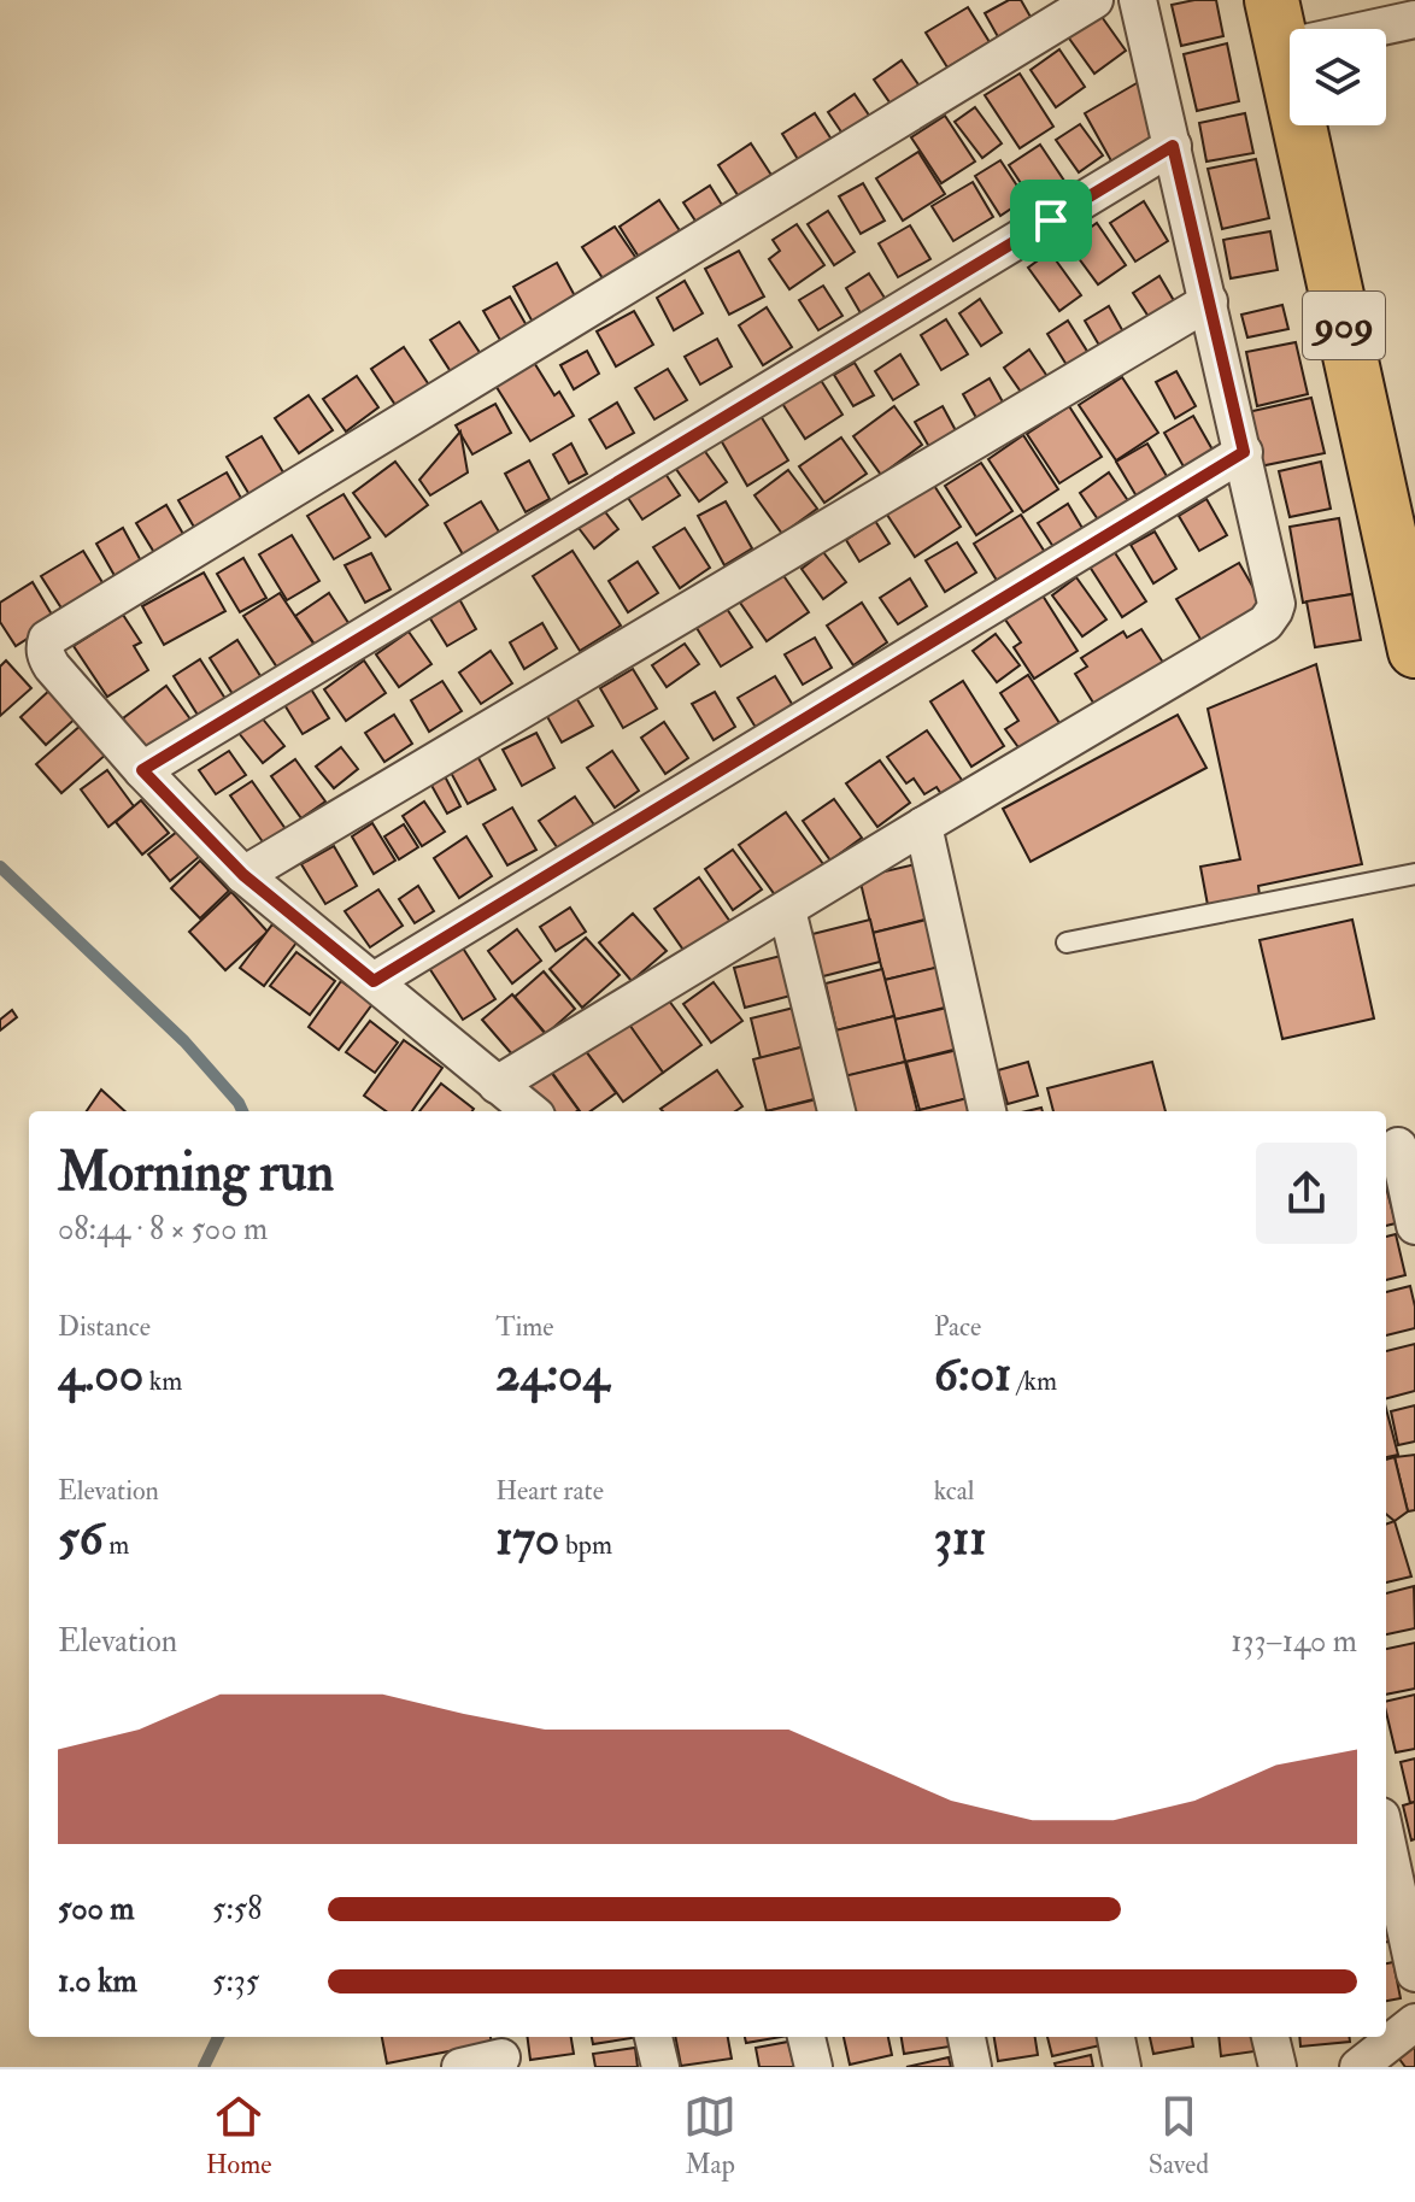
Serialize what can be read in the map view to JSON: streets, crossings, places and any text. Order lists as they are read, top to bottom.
{
  "streets": {
    "highway": ["909"]
  },
  "page": {
    "heading": ["Morning run", "08:44 · 8 × 500 m"],
    "stats": [
      ["Distance", "4.00 km"],
      ["Time", "24:04"],
      ["Pace", "6:01 /km"],
      ["Elevation", "56 m"],
      ["Heart rate", "170 bpm"],
      ["kcal", "311"]
    ],
    "chart": ["Elevation", "133–140 m"],
    "list": [
      {
        "name": "500 m",
        "note": "5:58"
      },
      {
        "name": "1.0 km",
        "note": "5:35"
      }
    ],
    "tabs": ["Home", "Map", "Saved"]
  }
}
